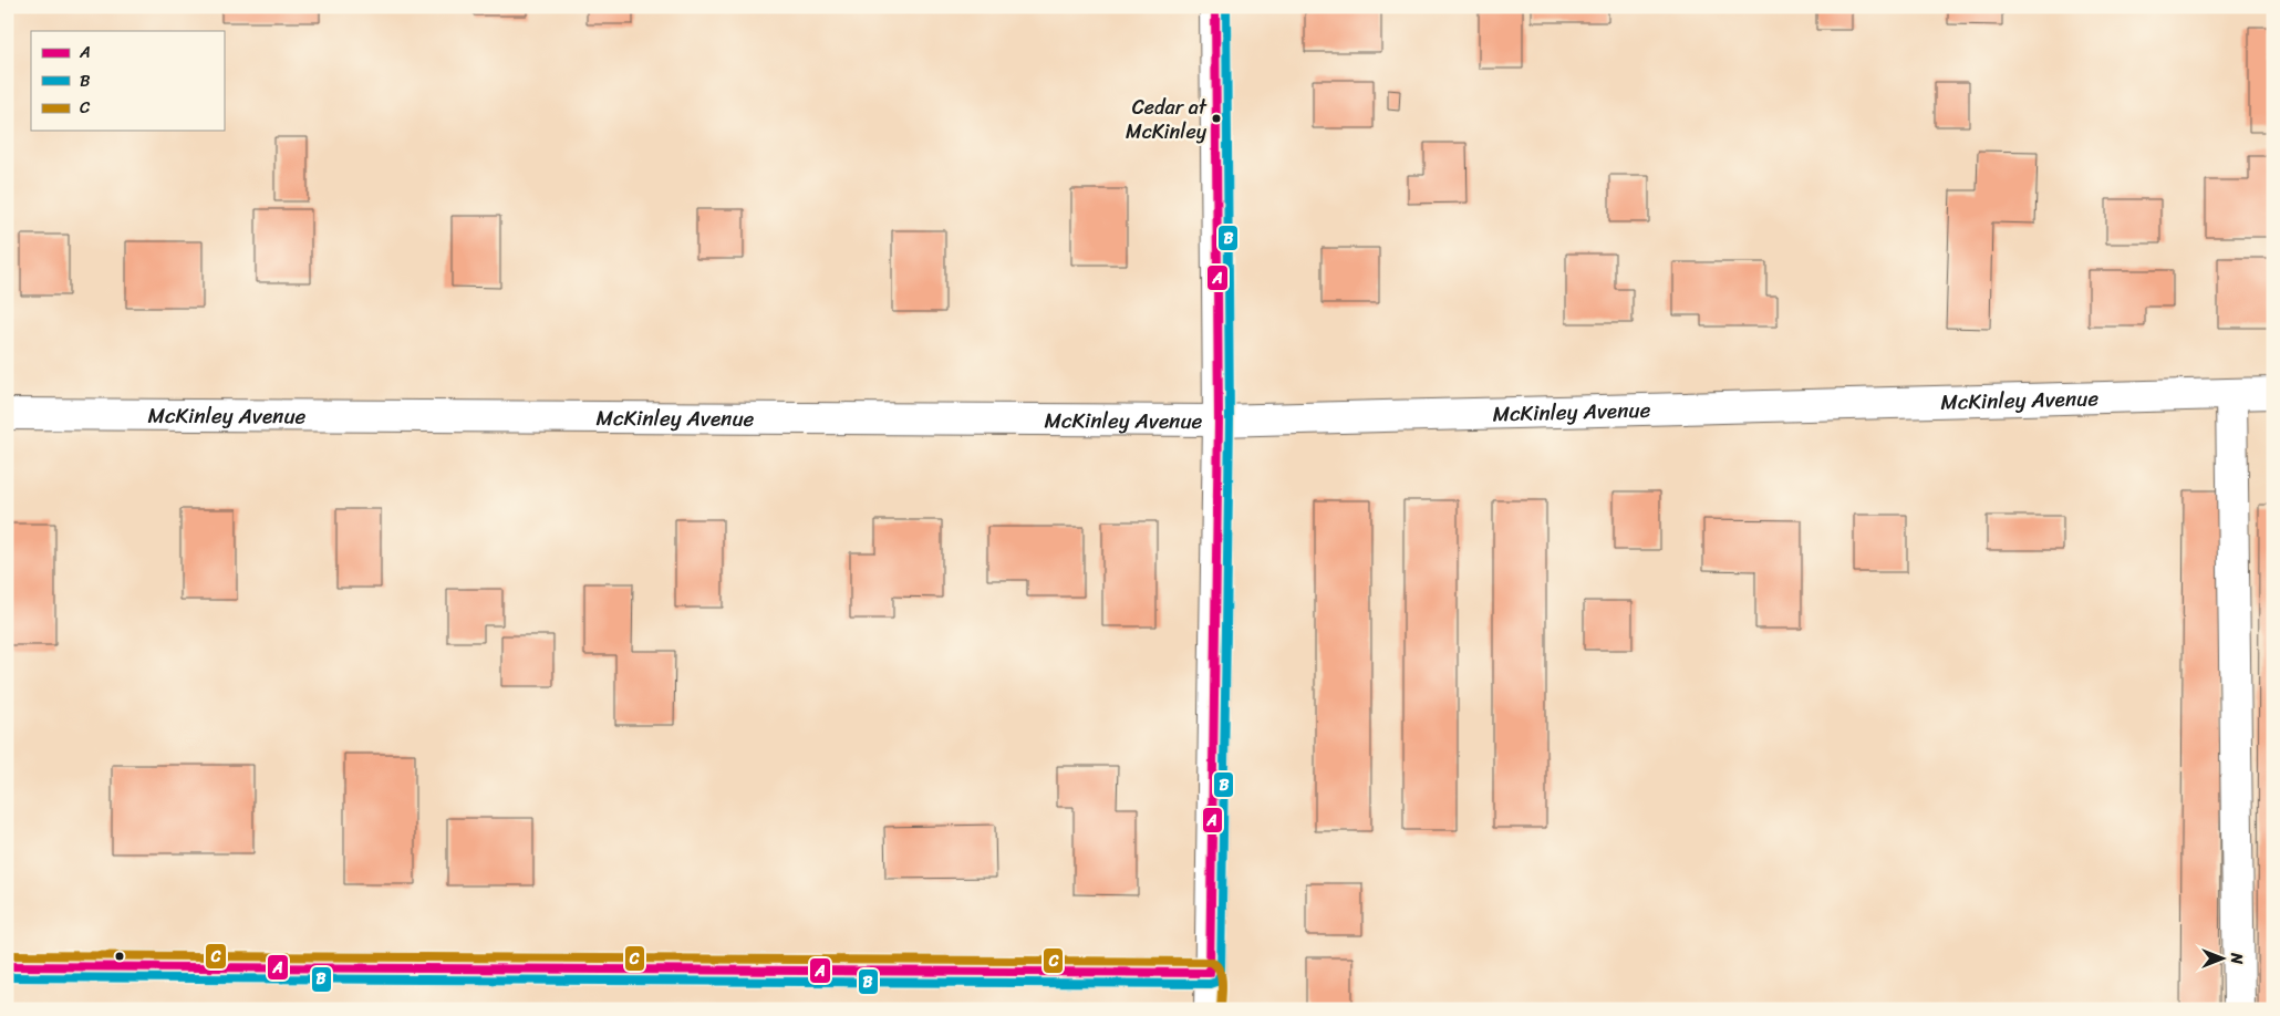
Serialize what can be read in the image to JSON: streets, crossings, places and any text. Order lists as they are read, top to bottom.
{
  "streets": {
    "street": ["McKinley Avenue"]
  },
  "places": ["Cedar at McKinley"],
  "lines": ["transit line A", "transit line B", "transit line C"],
  "legend": ["A", "B", "C"],
  "north": "right"
}
